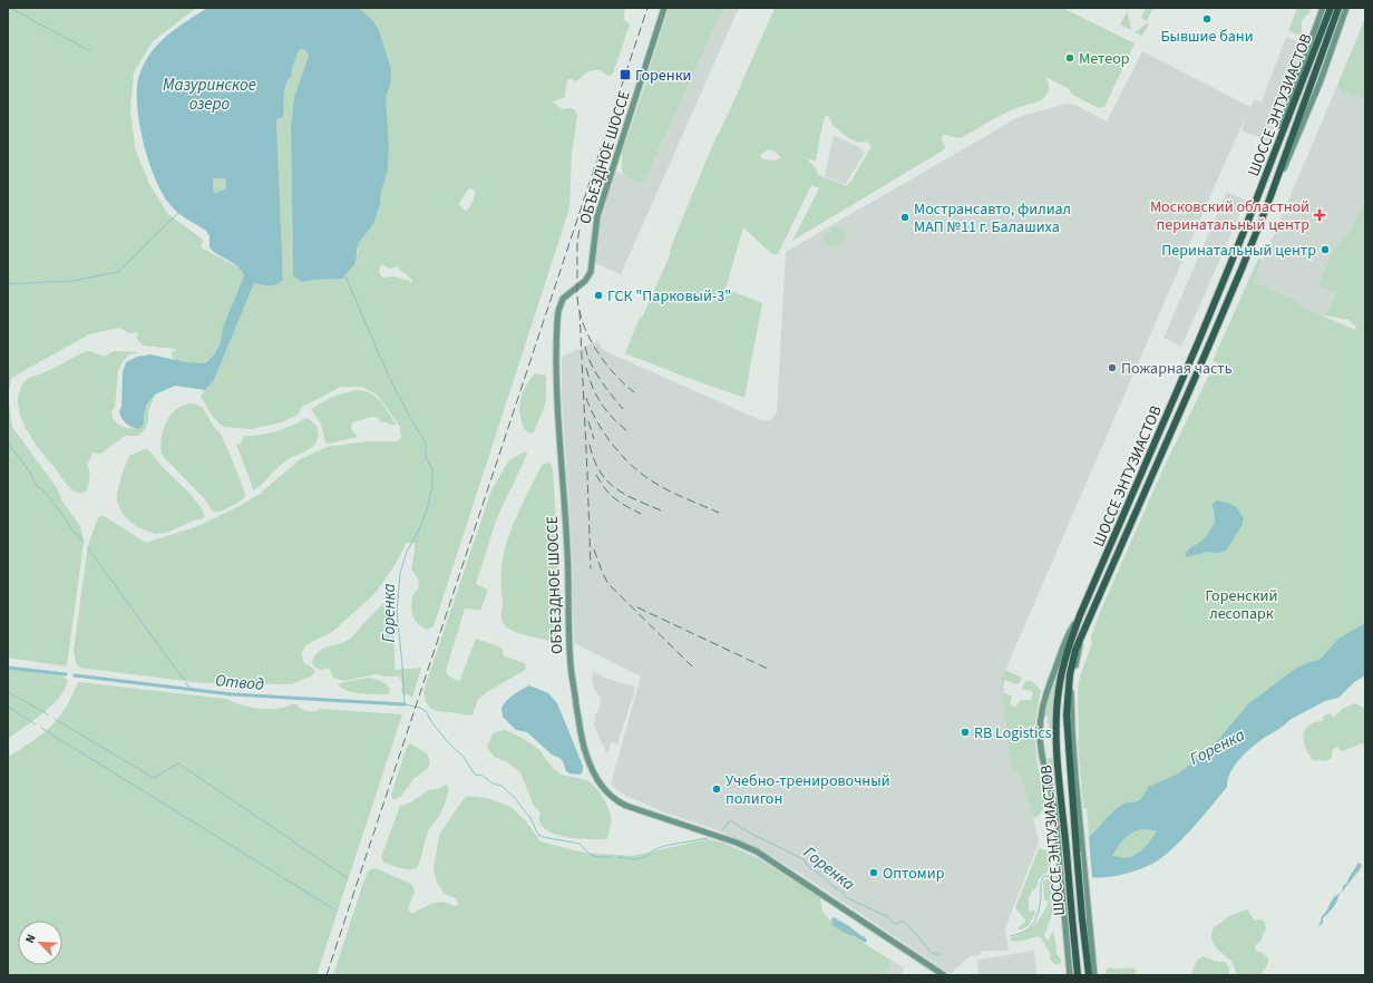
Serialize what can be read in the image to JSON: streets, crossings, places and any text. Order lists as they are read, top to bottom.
{
  "streets": {
    "highway": ["ШОССЕ ЭНТУЗИАСТОВ"],
    "main road": ["ОБЪЕЗДНОЕ ШОССЕ"]
  },
  "water": ["Мазуринское озеро", "Горенка", "Отвод"],
  "parks": ["Горенский лесопарк"],
  "places": {
    "other": [
      "Бывшие бани",
      "Метеор",
      "Мострансавто, филиал МАП №11 г. Балашиха",
      "Перинатальный центр",
      "ГСК \"Парковый-3\"",
      "Пожарная часть",
      "RB Logistics",
      "Учебно-тренировочный полигон",
      "Оптомир"
    ],
    "transit": ["Горенки"],
    "health": ["Московский областной перинатальный центр"]
  },
  "north": "top left"
}
